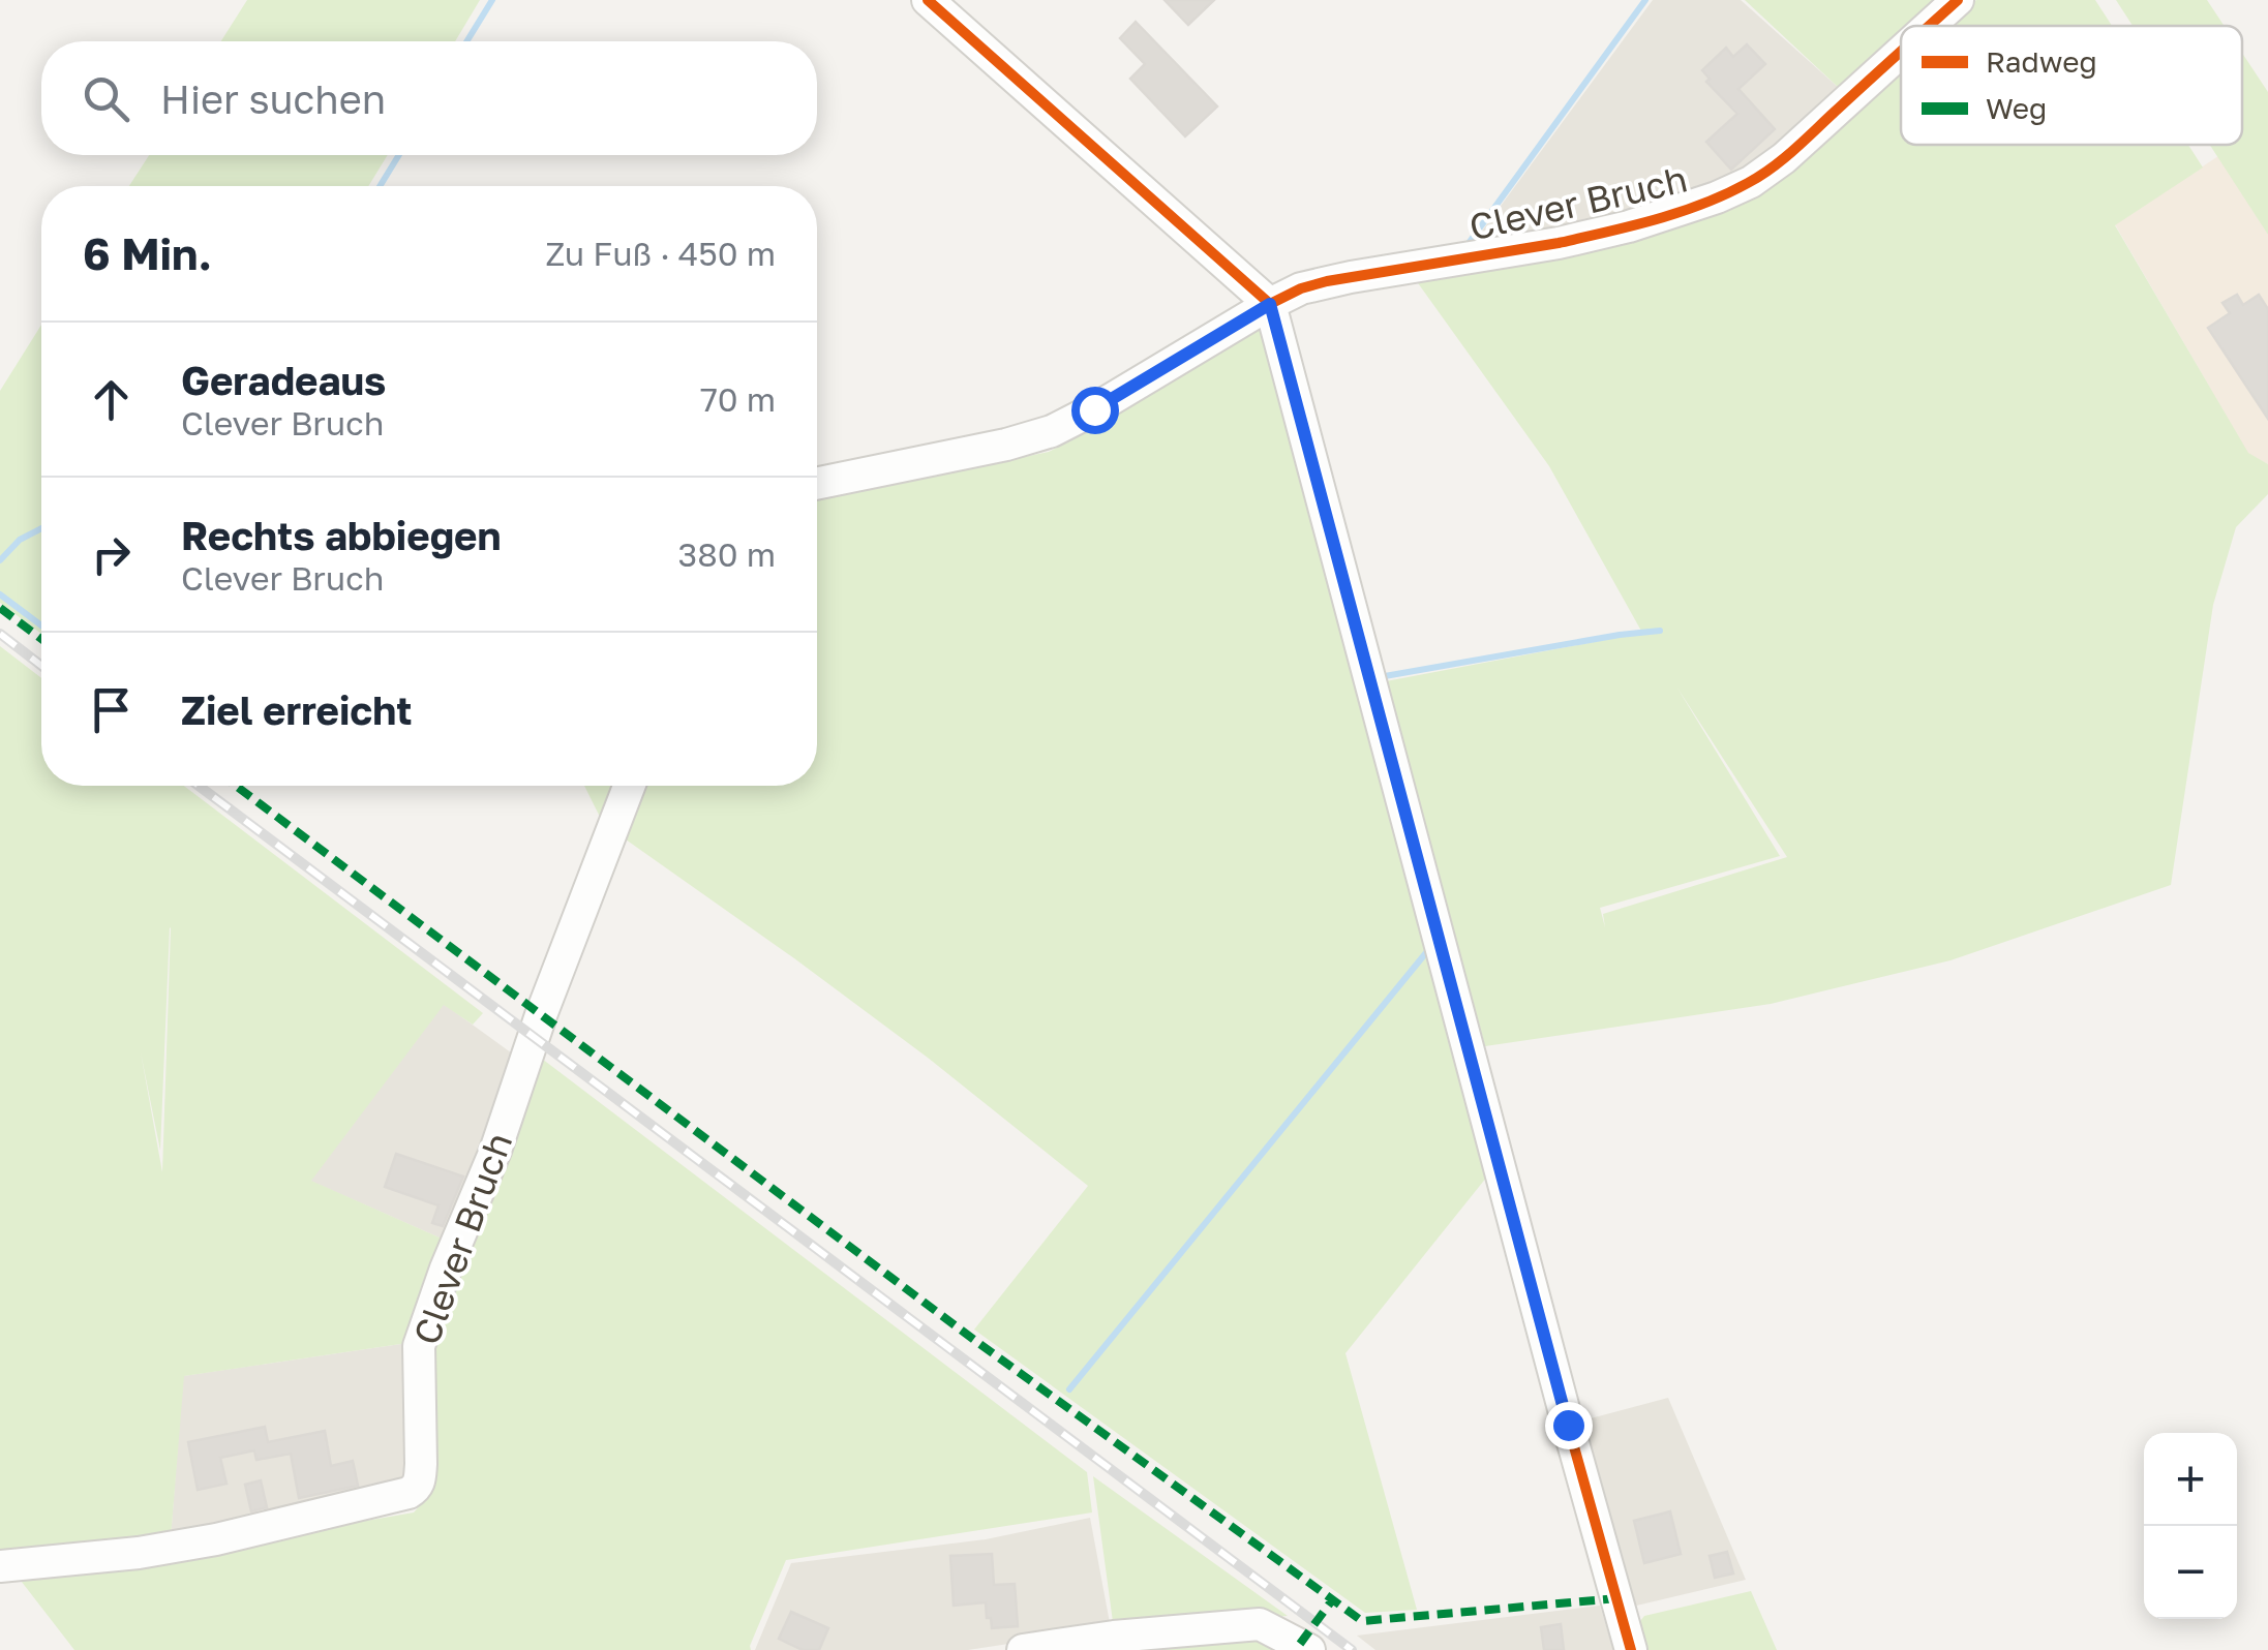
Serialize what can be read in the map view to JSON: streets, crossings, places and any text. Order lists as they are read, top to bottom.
{
  "streets": {
    "street": ["Clever Bruch"]
  },
  "legend": ["Radweg", "Weg"],
  "page": {
    "search": "Hier suchen",
    "heading": ["6 Min.", "Zu Fuß · 450 m"],
    "list": [
      ["Geradeaus", "Clever Bruch", "70 m"],
      ["Rechts abbiegen", "Clever Bruch", "380 m"],
      "Ziel erreicht"
    ],
    "map_buttons": ["+", "−"]
  }
}
